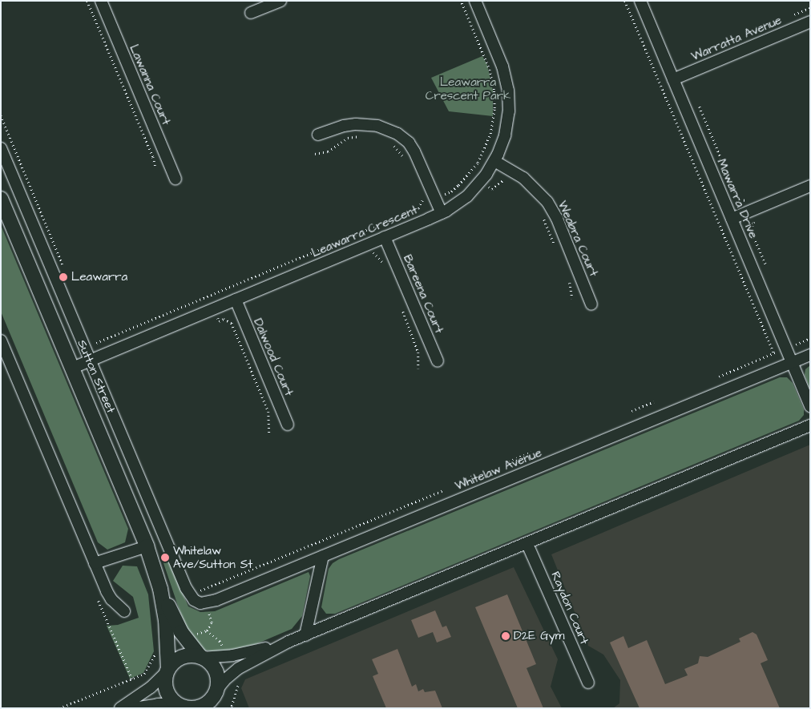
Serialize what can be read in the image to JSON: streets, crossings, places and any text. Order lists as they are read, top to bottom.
{
  "streets": {
    "main road": ["Sutton Street"],
    "street": [
      "Warratta Avenue",
      "Lawanna Court",
      "Mawarra Drive",
      "Leawarra Crescent",
      "Weabra Court",
      "Bareena Court",
      "Dalwood Court",
      "Whitelaw Avenue",
      "Raydon Court"
    ]
  },
  "crossings": [
    ["Warratta Avenue", "Mawarra Drive"],
    ["Mawarra Drive", "Whitelaw Avenue"],
    ["Leawarra Crescent", "Weabra Court"],
    ["Leawarra Crescent", "Bareena Court"],
    ["Leawarra Crescent", "Dalwood Court"],
    ["Leawarra Crescent", "Sutton Street"],
    ["Sutton Street", "Whitelaw Avenue"]
  ],
  "parks": ["Leawarra Crescent Park"],
  "places": ["Leawarra", "Whitelaw Ave/Sutton St", "D2E Gym"]
}
